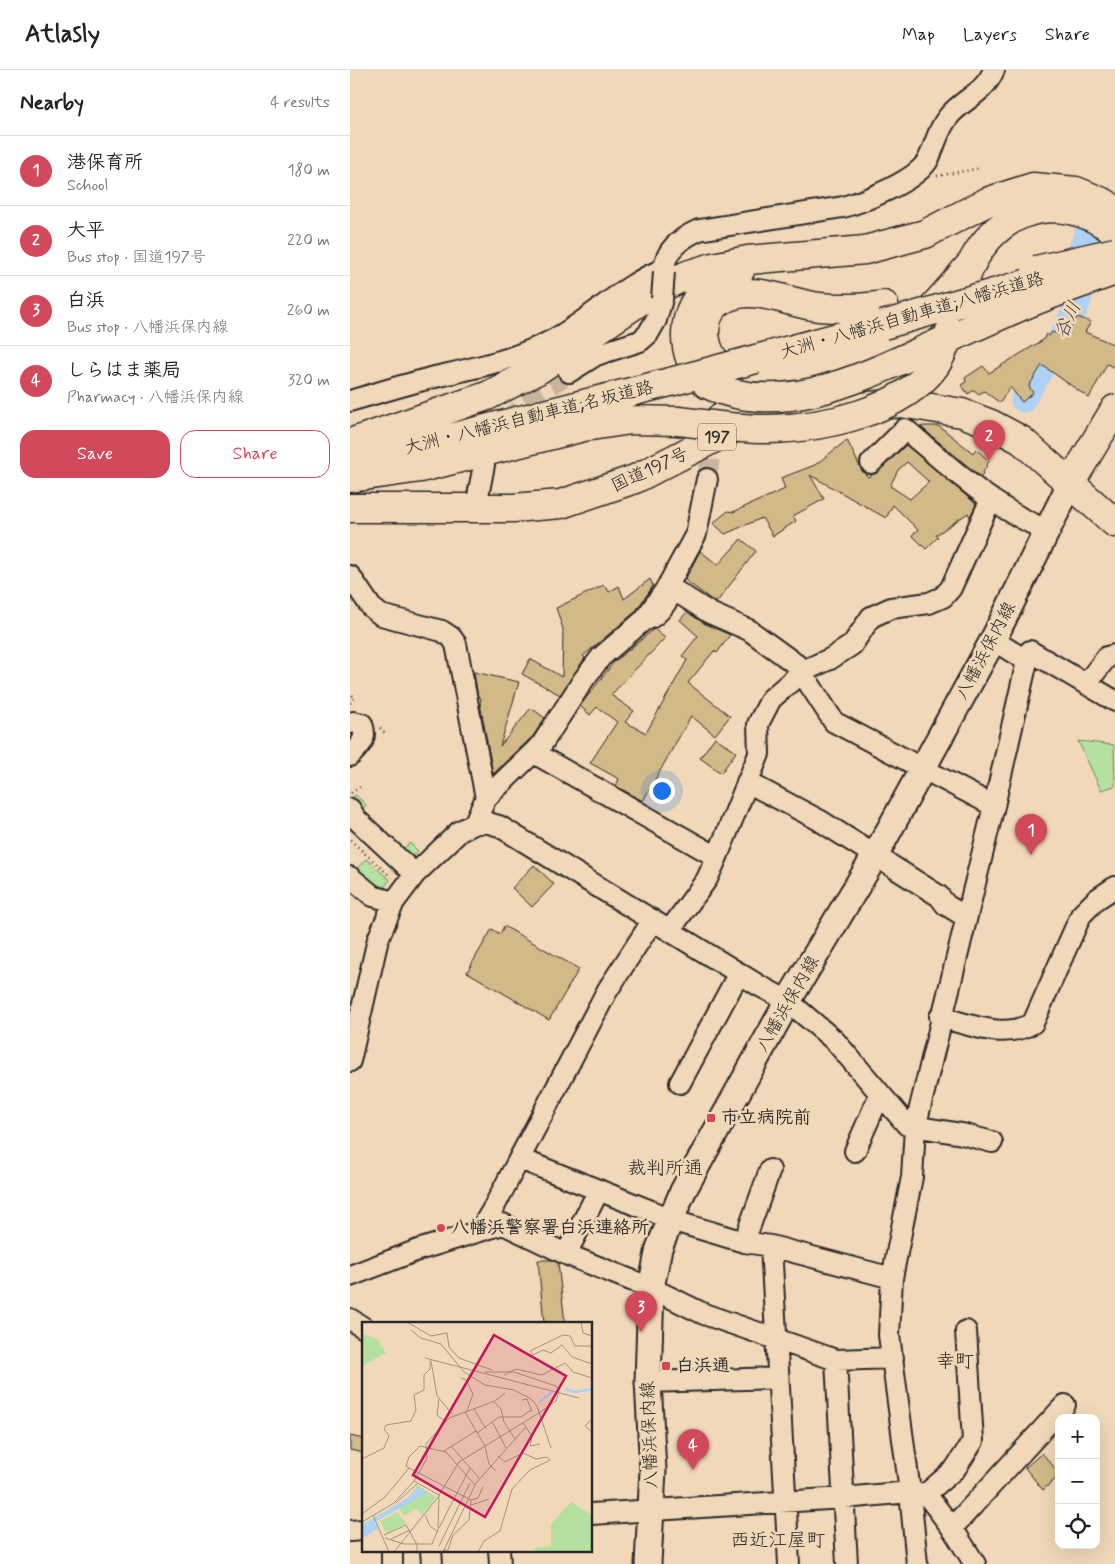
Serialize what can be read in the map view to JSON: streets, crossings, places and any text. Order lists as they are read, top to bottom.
{
  "streets": {
    "highway": [
      "大洲・八幡浜自動車道;八幡浜道路",
      "大洲・八幡浜自動車道;名坂道路",
      "197",
      "国道197号"
    ],
    "main road": ["八幡浜保内線"]
  },
  "crossings": [
    ["大洲・八幡浜自動車道;八幡浜道路", "大洲・八幡浜自動車道;名坂道路"],
    ["197", "国道197号"],
    ["197", "八幡浜保内線"],
    ["国道197号", "八幡浜保内線"]
  ],
  "districts": ["裁判所通", "幸町", "西近江屋町"],
  "water": ["谷川"],
  "places": {
    "transit": ["市立病院前", "白浜通"],
    "other": ["八幡浜警察署白浜連絡所"]
  },
  "page": {
    "header": "Atlasly",
    "nav": ["Map", "Layers", "Share"],
    "heading": ["Nearby", "4 results"],
    "list": [
      {
        "mark": "1",
        "name": "港保育所",
        "note": "School",
        "value": "180 m"
      },
      {
        "mark": "2",
        "name": "大平",
        "note": "Bus stop · 国道197号",
        "value": "220 m"
      },
      {
        "mark": "3",
        "name": "白浜",
        "note": "Bus stop · 八幡浜保内線",
        "value": "260 m"
      },
      {
        "mark": "4",
        "name": "しらはま薬局",
        "note": "Pharmacy · 八幡浜保内線",
        "value": "320 m"
      }
    ],
    "buttons": ["Save", "Share"],
    "pins": [
      "2",
      "1",
      "3",
      "4"
    ],
    "map_buttons": ["+", "−"]
  }
}
